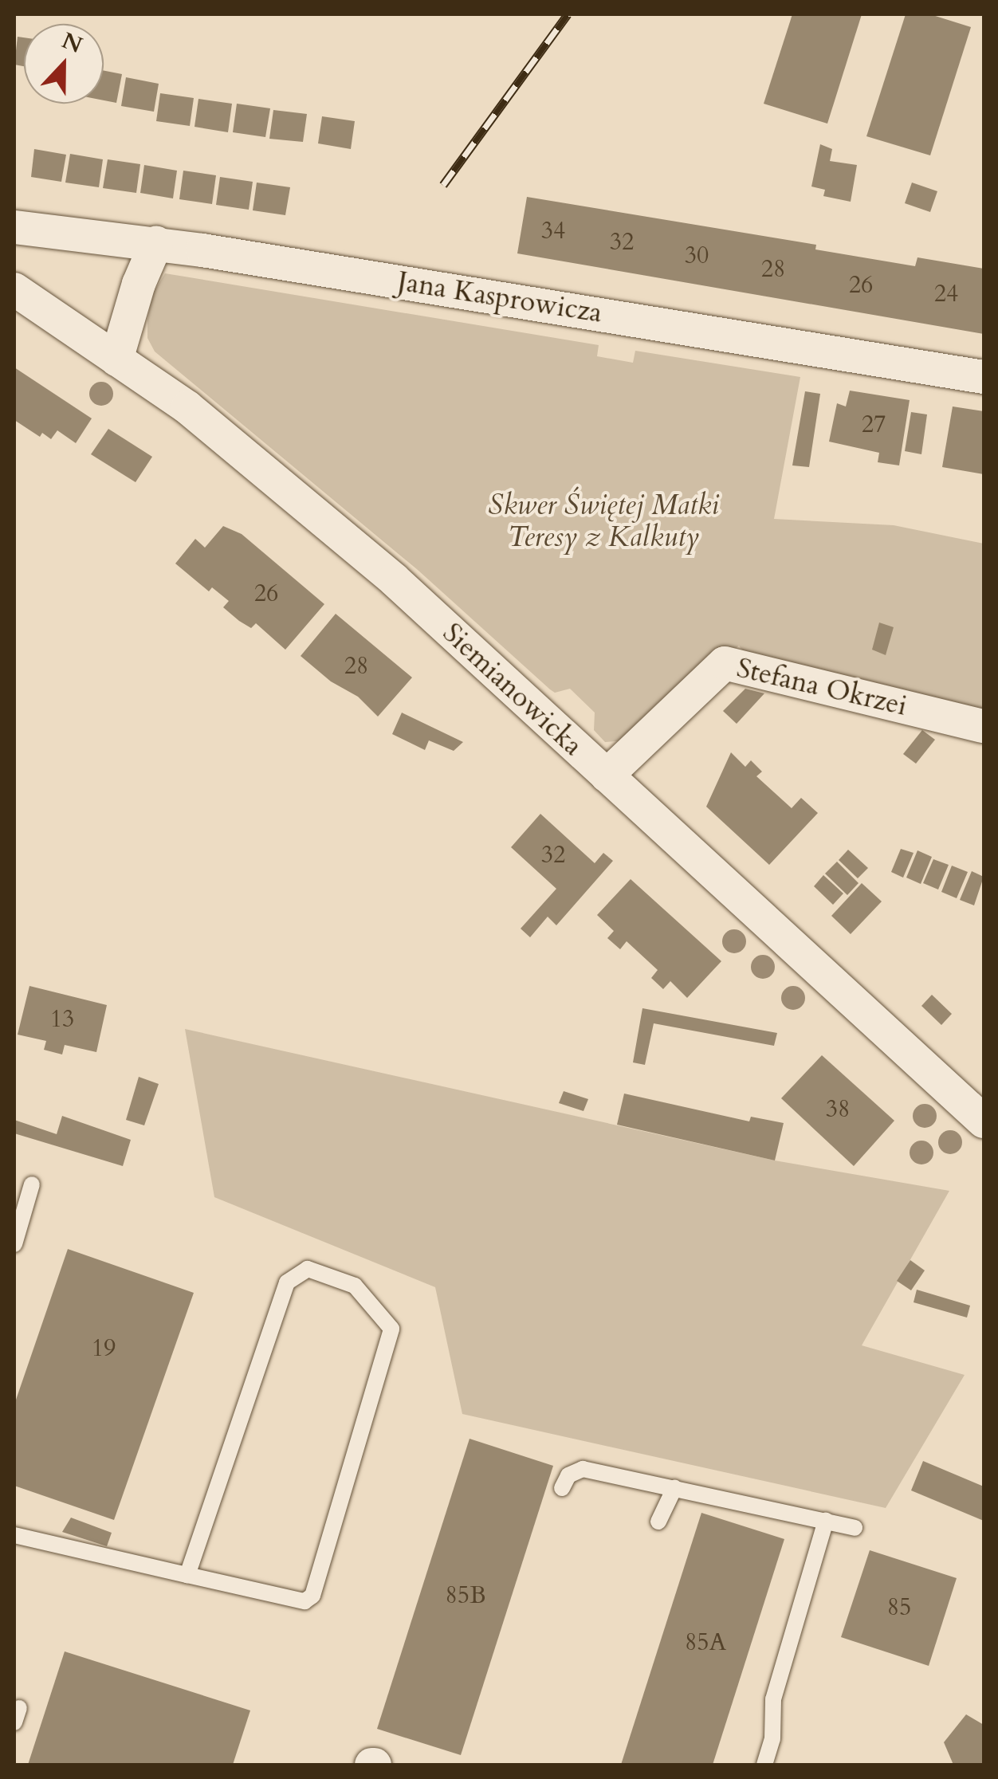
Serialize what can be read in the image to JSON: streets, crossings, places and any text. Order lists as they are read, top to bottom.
{
  "streets": {
    "street": ["Jana Kasprowicza", "Stefana Okrzei", "Siemianowicka"]
  },
  "crossings": [
    ["Stefana Okrzei", "Siemianowicka"]
  ],
  "parks": ["Skwer Świętej Matki Teresy z Kalkuty"],
  "house_numbers": [
    "34",
    "32",
    "30",
    "28",
    "26",
    "24",
    "27",
    "26",
    "28",
    "32",
    "13",
    "38",
    "19",
    "85B",
    "85",
    "85A"
  ],
  "north": "top"
}
